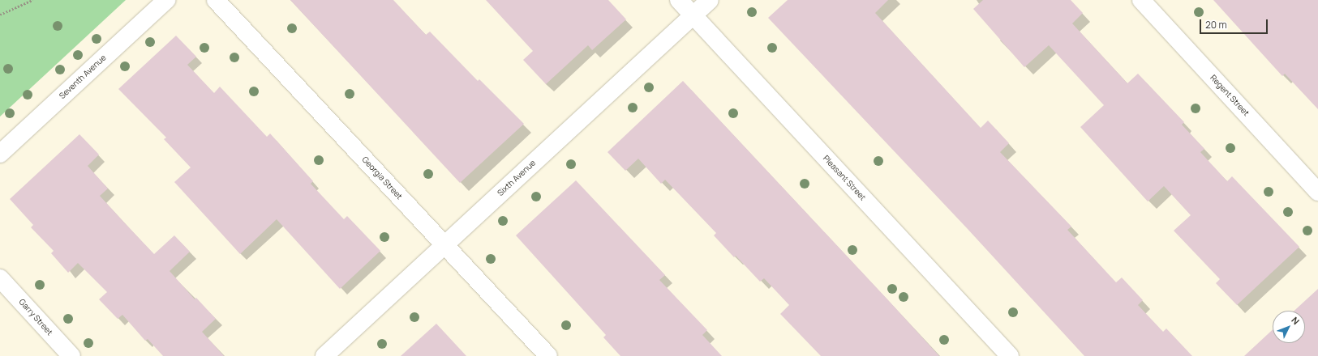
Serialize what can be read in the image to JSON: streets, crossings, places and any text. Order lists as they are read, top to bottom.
{
  "streets": {
    "street": [
      "Seventh Avenue",
      "Regent Street",
      "Georgia Street",
      "Sixth Avenue",
      "Pleasant Street",
      "Garry Street"
    ]
  },
  "crossings": [
    ["Georgia Street", "Sixth Avenue"],
    ["Sixth Avenue", "Pleasant Street"]
  ],
  "scale_bar": "20 m",
  "north": "top right"
}
